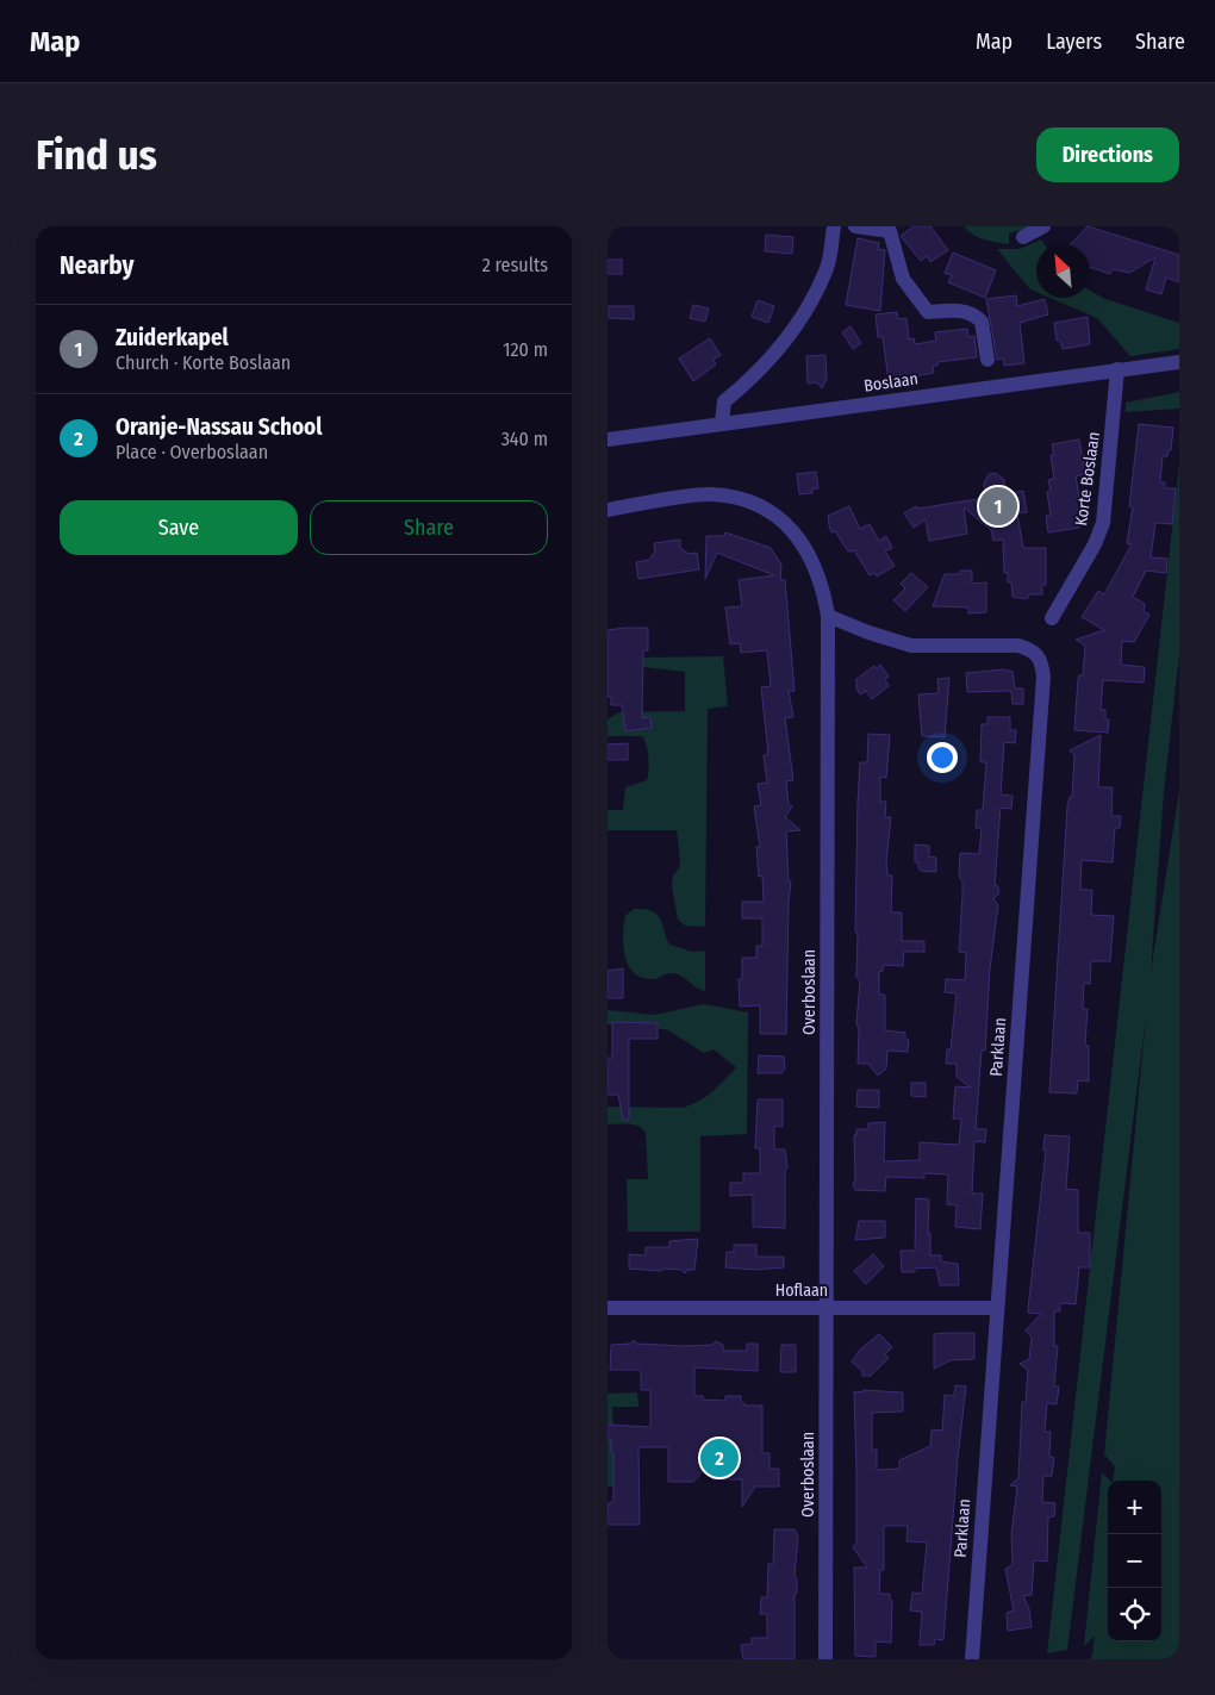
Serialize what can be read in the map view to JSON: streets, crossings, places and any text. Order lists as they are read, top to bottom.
{
  "streets": {
    "street": [
      "Boslaan",
      "Korte Boslaan",
      "Overboslaan",
      "Parklaan",
      "Hoflaan"
    ]
  },
  "crossings": [
    ["Boslaan", "Korte Boslaan"],
    ["Overboslaan", "Parklaan"],
    ["Overboslaan", "Hoflaan"],
    ["Parklaan", "Hoflaan"]
  ],
  "north": "top left",
  "page": {
    "header": "Map",
    "nav": ["Map", "Layers", "Share"],
    "buttons": [
      "Directions",
      ["Save", "Share"]
    ],
    "title": "Find us",
    "heading": ["Nearby", "2 results"],
    "list": [
      {
        "mark": "1",
        "name": "Zuiderkapel",
        "note": "Church · Korte Boslaan",
        "value": "120 m"
      },
      {
        "mark": "2",
        "name": "Oranje-Nassau School",
        "note": "Place · Overboslaan",
        "value": "340 m"
      }
    ],
    "pins": ["1", "2"],
    "map_buttons": ["+", "−"]
  }
}
